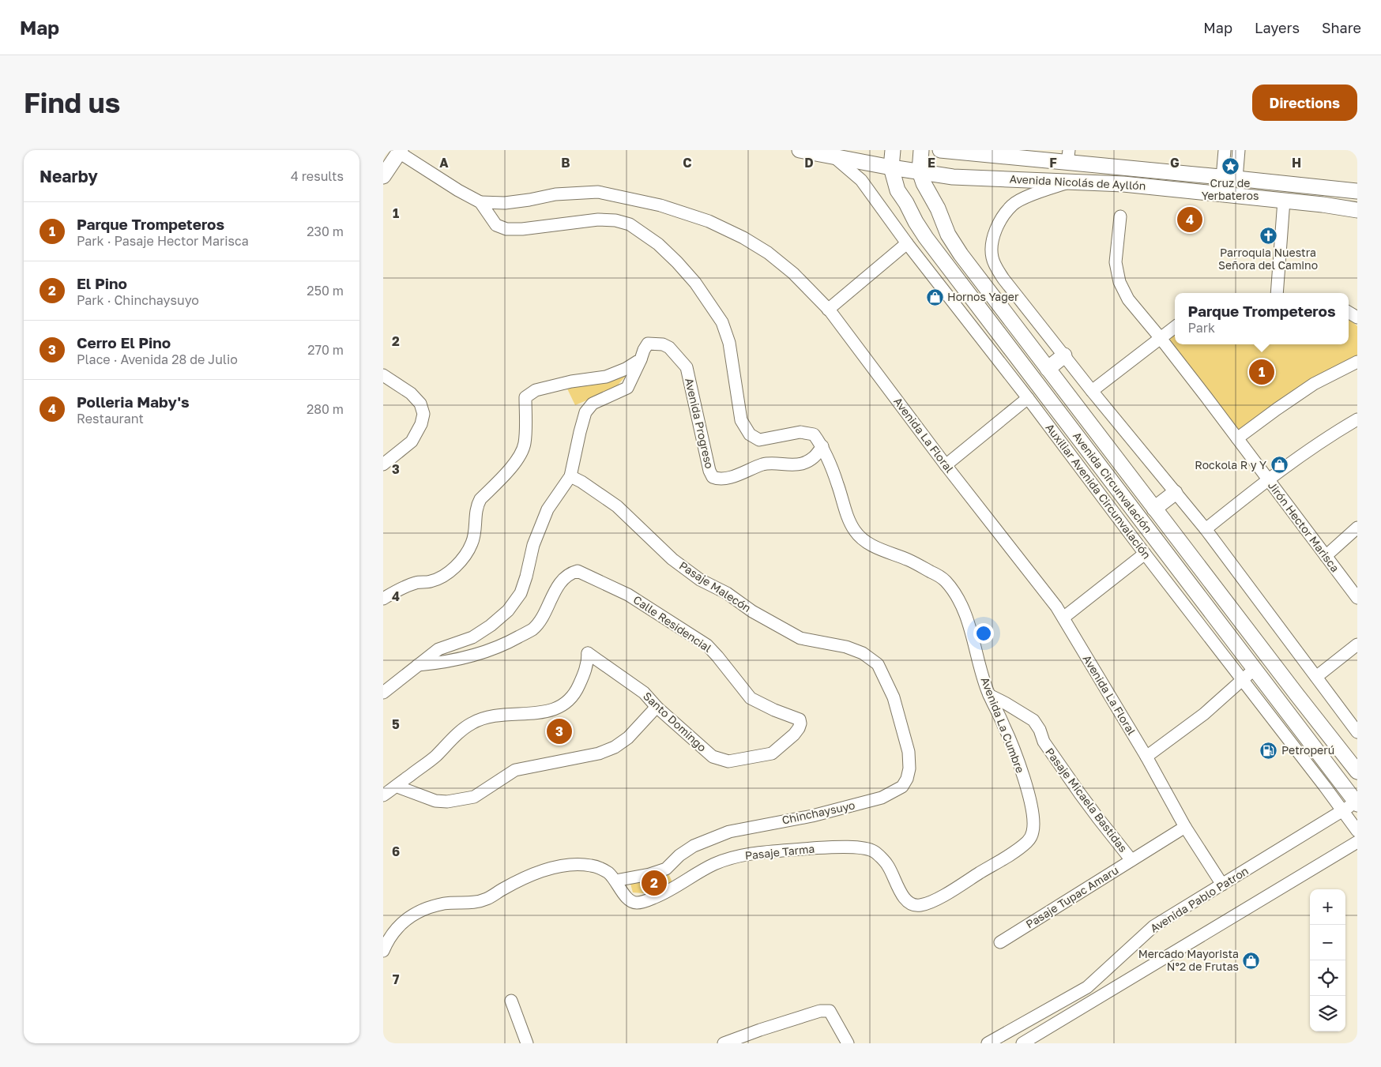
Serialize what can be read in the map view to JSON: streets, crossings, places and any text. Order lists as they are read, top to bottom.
{
  "streets": {
    "main road": ["Avenida Nicolás de Ayllón", "Avenida Circunvalación"],
    "street": [
      "Avenida Progreso",
      "Avenida La Floral",
      "Auxiliar Avenida Circunvalación",
      "Jirón Hector Marisca",
      "Pasaje Malecón",
      "Calle Residencial",
      "Santo Domingo",
      "Avenida La Cumbre",
      "Pasaje Micaela Bastidas",
      "Chinchaysuyo",
      "Pasaje Tarma",
      "Pasaje Tupac Amaru",
      "Avenida Pablo Patron"
    ]
  },
  "crossings": [
    ["Avenida Nicolás de Ayllón", "Avenida Circunvalación"],
    ["Avenida Nicolás de Ayllón", "Auxiliar Avenida Circunvalación"],
    ["Avenida Progreso", "Avenida La Cumbre"],
    ["Avenida La Floral", "Avenida La Cumbre"],
    ["Avenida La Floral", "Pasaje Tupac Amaru"],
    ["Avenida La Floral", "Avenida Pablo Patron"],
    ["Avenida Circunvalación", "Avenida Pablo Patron"],
    ["Auxiliar Avenida Circunvalación", "Avenida Pablo Patron"],
    ["Pasaje Malecón", "Chinchaysuyo"],
    ["Calle Residencial", "Santo Domingo"],
    ["Avenida La Cumbre", "Pasaje Micaela Bastidas"],
    ["Avenida La Cumbre", "Pasaje Tarma"],
    ["Pasaje Micaela Bastidas", "Pasaje Tupac Amaru"],
    ["Chinchaysuyo", "Pasaje Tarma"]
  ],
  "places": {
    "place": ["Cruz de Yerbateros"],
    "church": ["Parroquia Nuestra Señora del Camino"],
    "shop": ["Hornos Yager", "Rockola R y Y", "Mercado Mayorista N°2 de Frutas"],
    "fuel station": ["Petroperú"]
  },
  "page": {
    "header": "Map",
    "nav": ["Map", "Layers", "Share"],
    "buttons": "Directions",
    "title": "Find us",
    "heading": ["Nearby", "4 results"],
    "list": [
      {
        "mark": "1",
        "name": "Parque Trompeteros",
        "note": "Park · Pasaje Hector Marisca",
        "value": "230 m"
      },
      {
        "mark": "2",
        "name": "El Pino",
        "note": "Park · Chinchaysuyo",
        "value": "250 m"
      },
      {
        "mark": "3",
        "name": "Cerro El Pino",
        "note": "Place · Avenida 28 de Julio",
        "value": "270 m"
      },
      {
        "mark": "4",
        "name": "Polleria Maby's",
        "note": "Restaurant",
        "value": "280 m"
      }
    ],
    "pins": [
      "4",
      "1",
      "3",
      "2"
    ],
    "popup": ["Parque Trompeteros", "Park"],
    "map_buttons": ["+", "−"]
  },
  "grid": {
    "columns": [
      "A",
      "B",
      "C",
      "D",
      "E",
      "F",
      "G",
      "H"
    ],
    "rows": [
      "1",
      "2",
      "3",
      "4",
      "5",
      "6",
      "7"
    ]
  }
}
